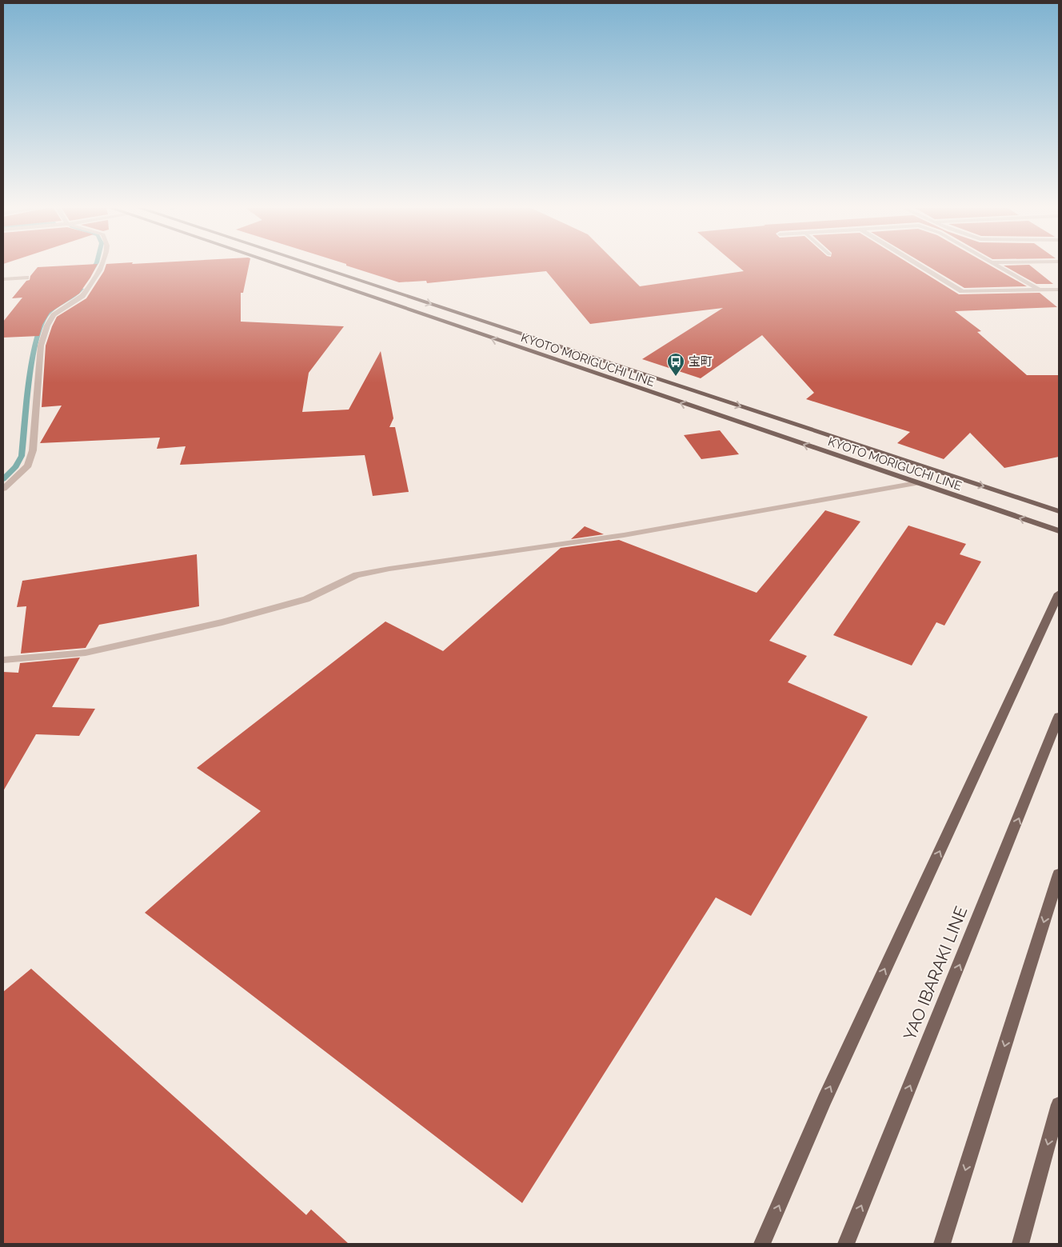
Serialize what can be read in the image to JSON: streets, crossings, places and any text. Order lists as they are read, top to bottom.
{
  "streets": {
    "main road": ["KYOTO MORIGUCHI LINE", "YAO IBARAKI LINE"]
  },
  "places": {
    "bus stop": ["宝町"]
  }
}
